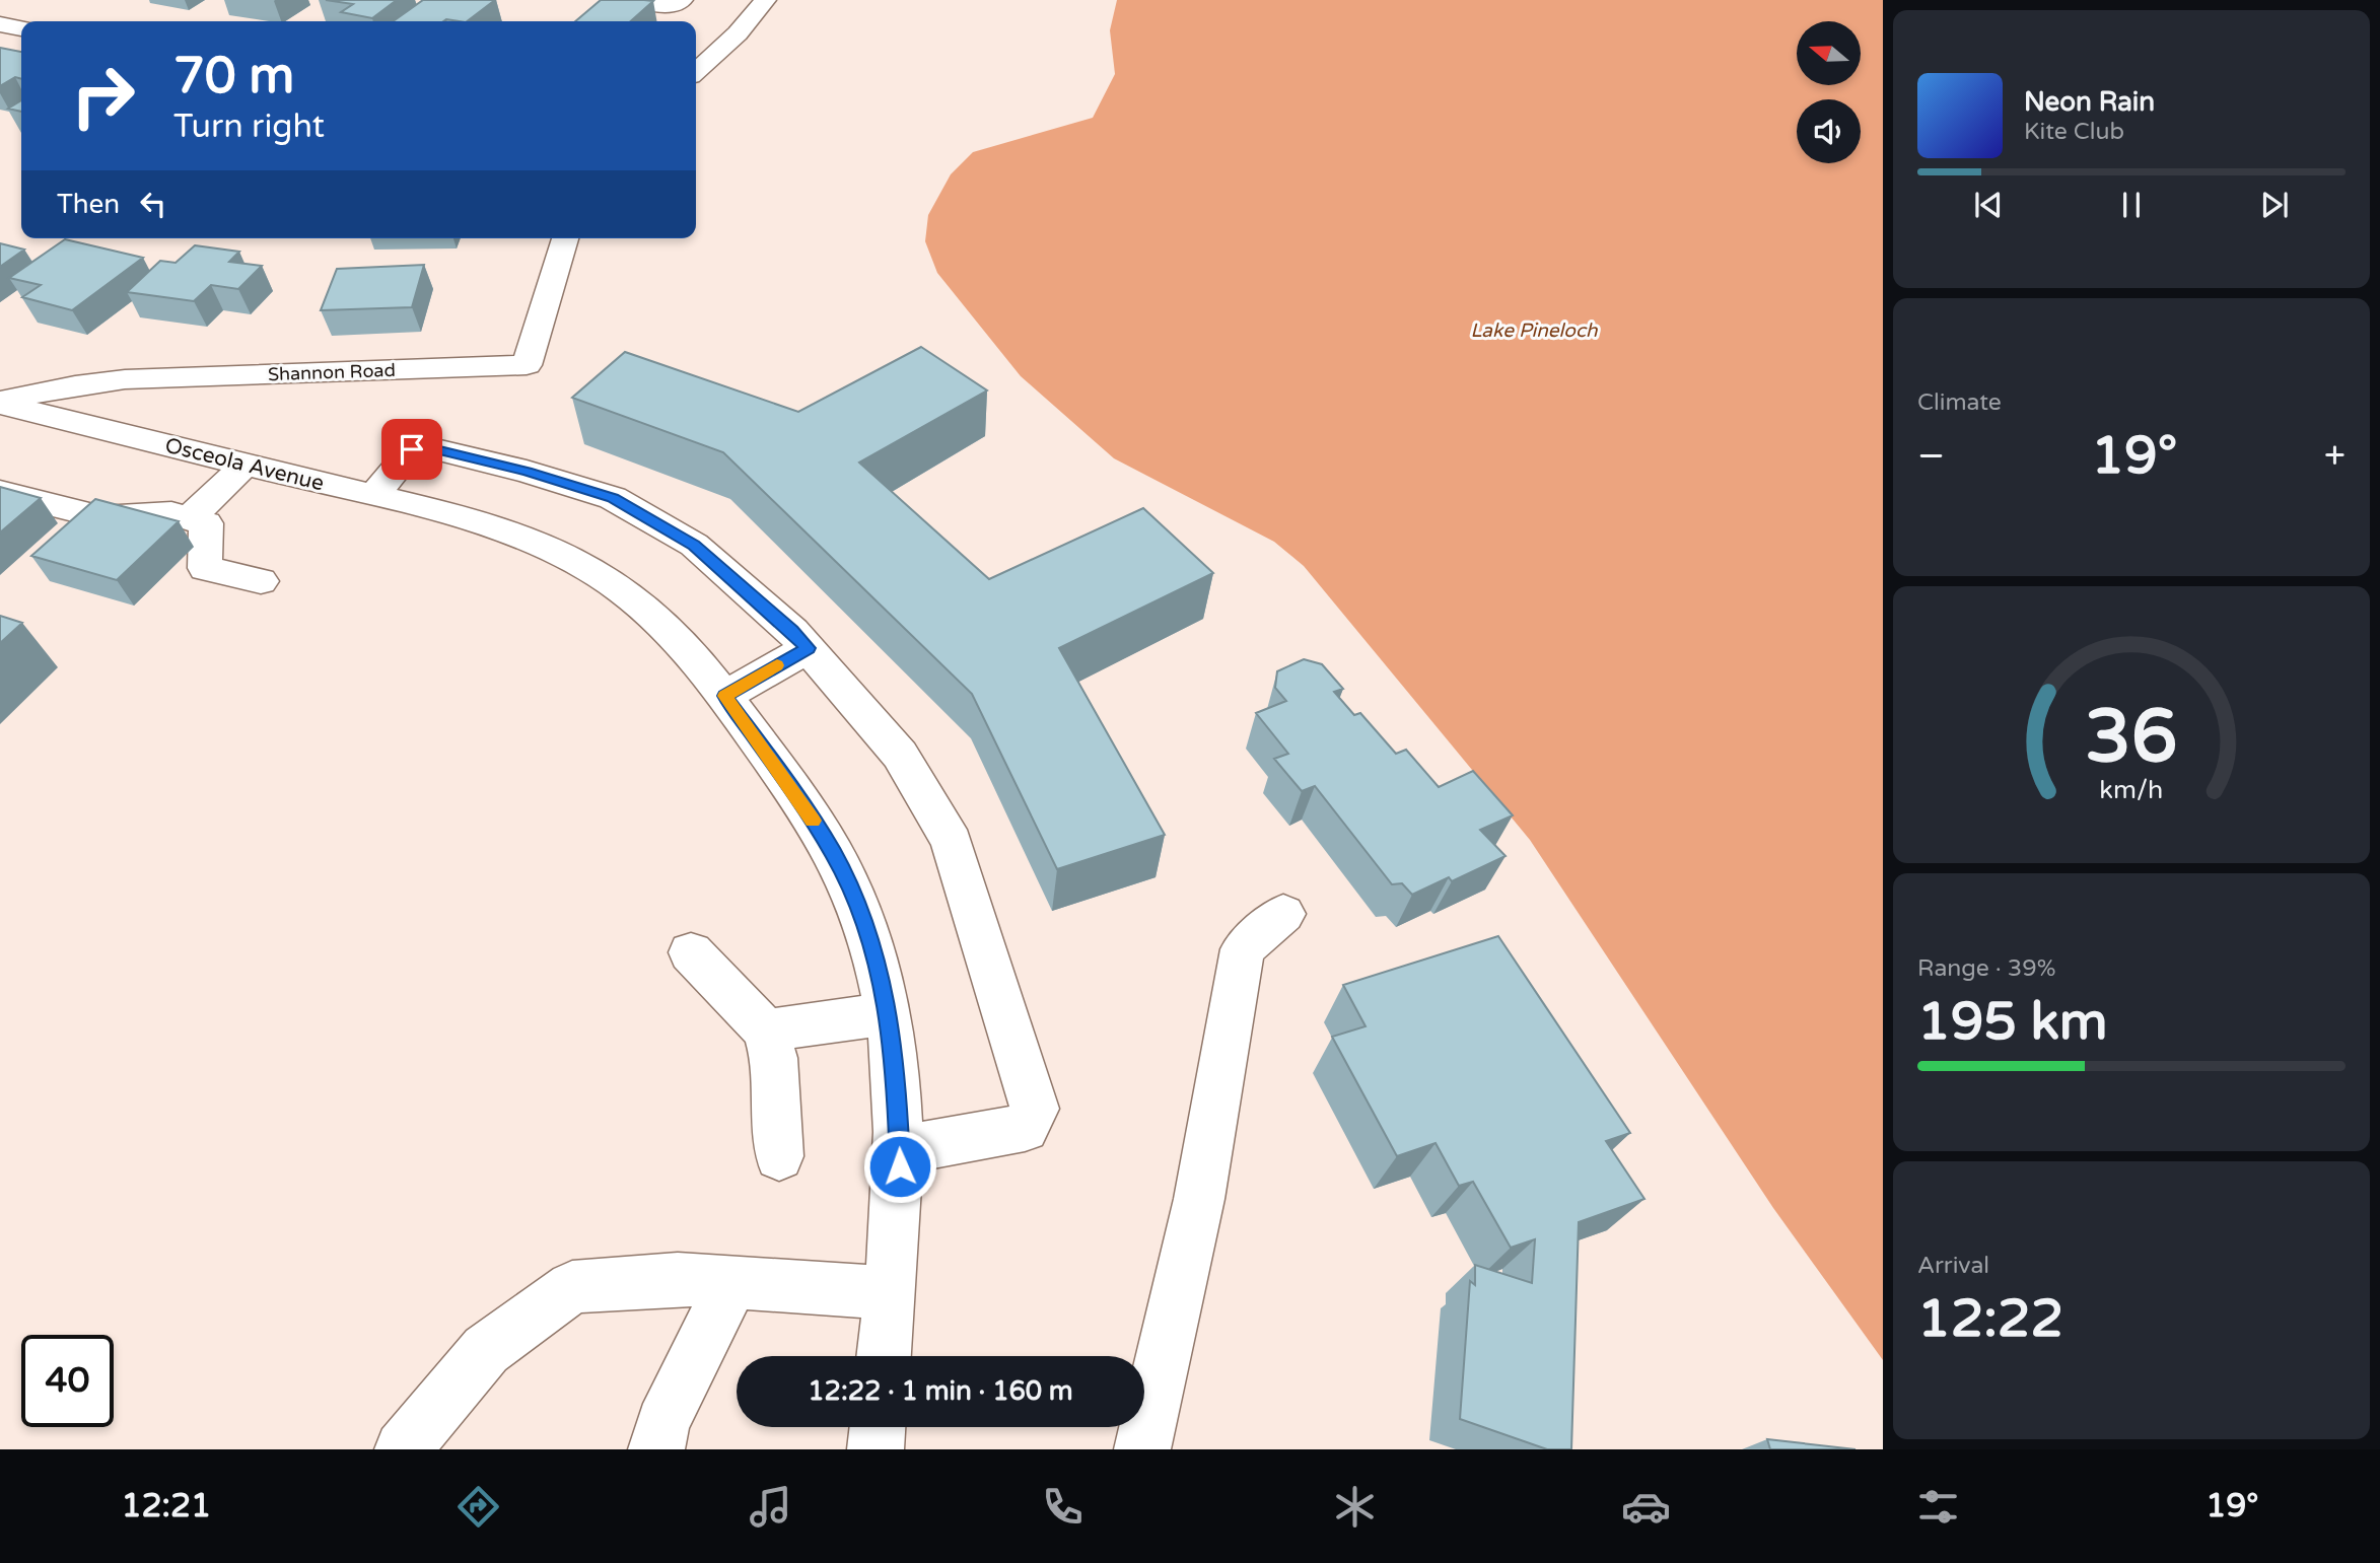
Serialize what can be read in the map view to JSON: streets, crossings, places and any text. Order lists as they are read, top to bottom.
{
  "streets": {
    "street": ["Shannon Road", "Osceola Avenue"]
  },
  "crossings": [
    ["Shannon Road", "Osceola Avenue"]
  ],
  "water": ["Lake Pineloch"],
  "north": "left",
  "page": {
    "turn": ["70 m", "Turn right"],
    "song": ["Neon Rain", "Kite Club"],
    "then": "Then",
    "tile": [
      "Climate",
      ["Range · 39%", "195 km"],
      ["Arrival", "12:22"]
    ],
    "heat": ["−", "19°", "+"],
    "limit": "40",
    "trip": "12:22 · 1 min · 160 m",
    "tabs": ["12:21", "19°"],
    "gauge": ["36", "km/h"]
  }
}
